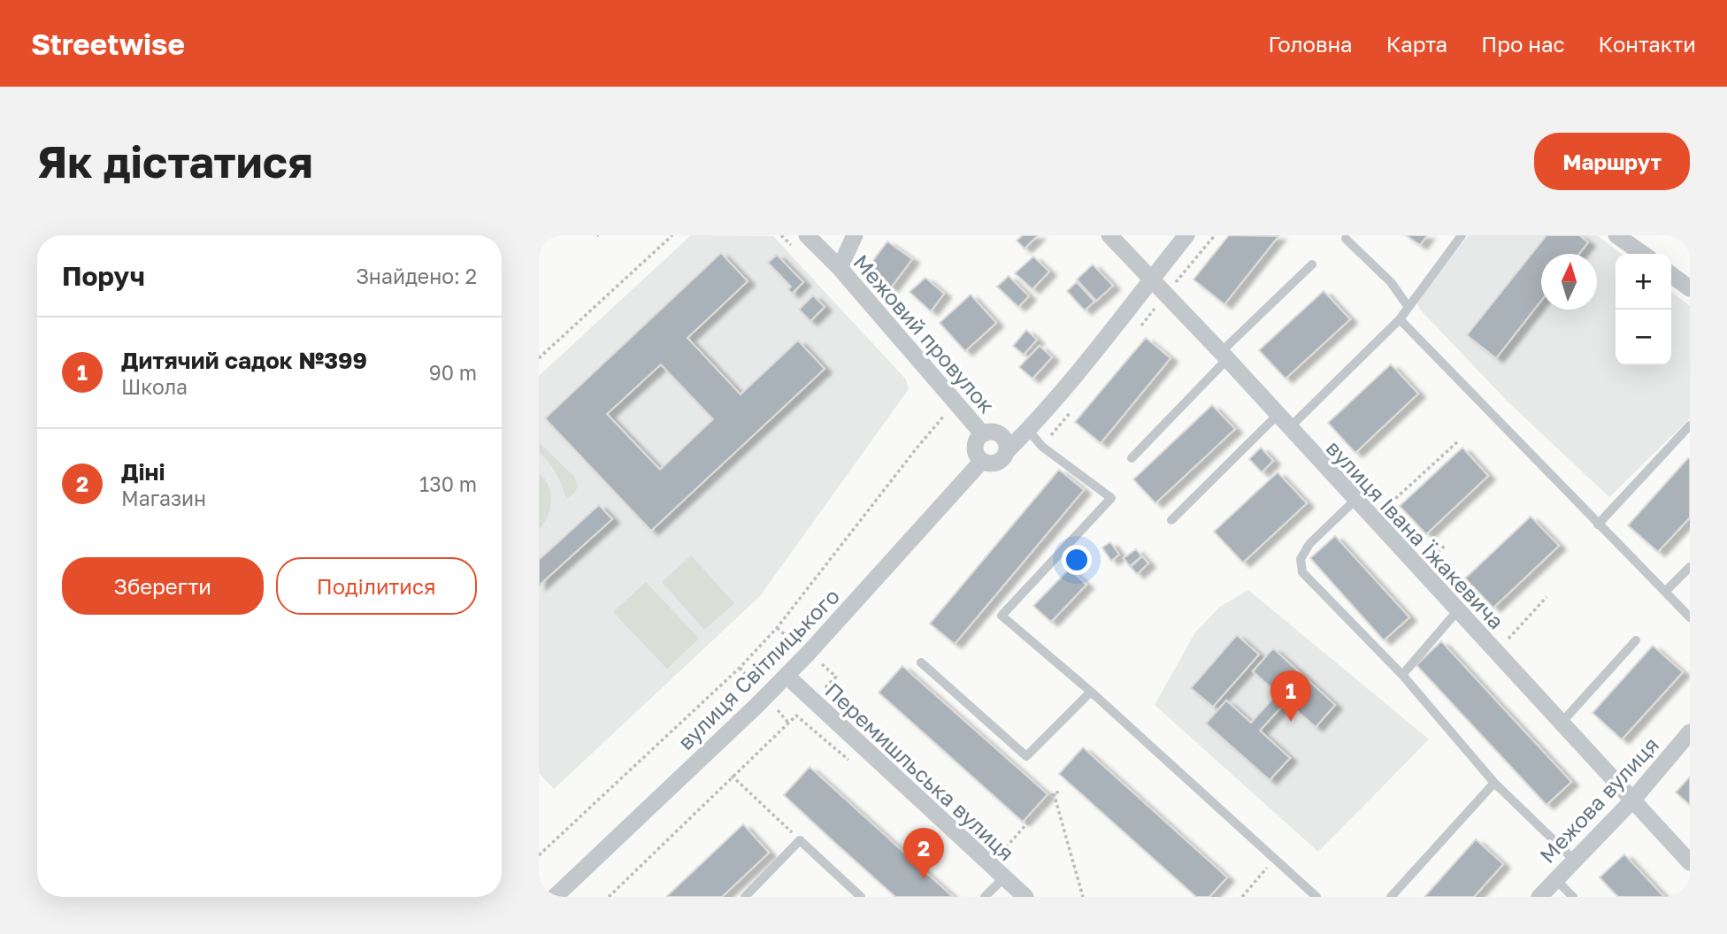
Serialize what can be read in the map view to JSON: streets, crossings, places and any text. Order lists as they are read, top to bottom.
{
  "streets": {
    "street": [
      "Межовий провулок",
      "вулиця Івана Їжакевича",
      "вулиця Світлицького",
      "Перемишльська вулиця",
      "Межова вулиця"
    ]
  },
  "crossings": [
    ["Межовий провулок", "вулиця Світлицького"],
    ["вулиця Івана Їжакевича", "Межова вулиця"],
    ["вулиця Світлицького", "Перемишльська вулиця"]
  ],
  "north": "top",
  "page": {
    "header": "Streetwise",
    "nav": [
      "Головна",
      "Карта",
      "Про нас",
      "Контакти"
    ],
    "buttons": [
      "Маршрут",
      ["Зберегти", "Поділитися"]
    ],
    "title": "Як дістатися",
    "heading": ["Поруч", "Знайдено: 2"],
    "map_buttons": ["+", "−"],
    "list": [
      {
        "mark": "1",
        "name": "Дитячий садок №399",
        "note": "Школа",
        "value": "90 m"
      },
      {
        "mark": "2",
        "name": "Діні",
        "note": "Магазин",
        "value": "130 m"
      }
    ],
    "pins": ["1", "2"]
  }
}
